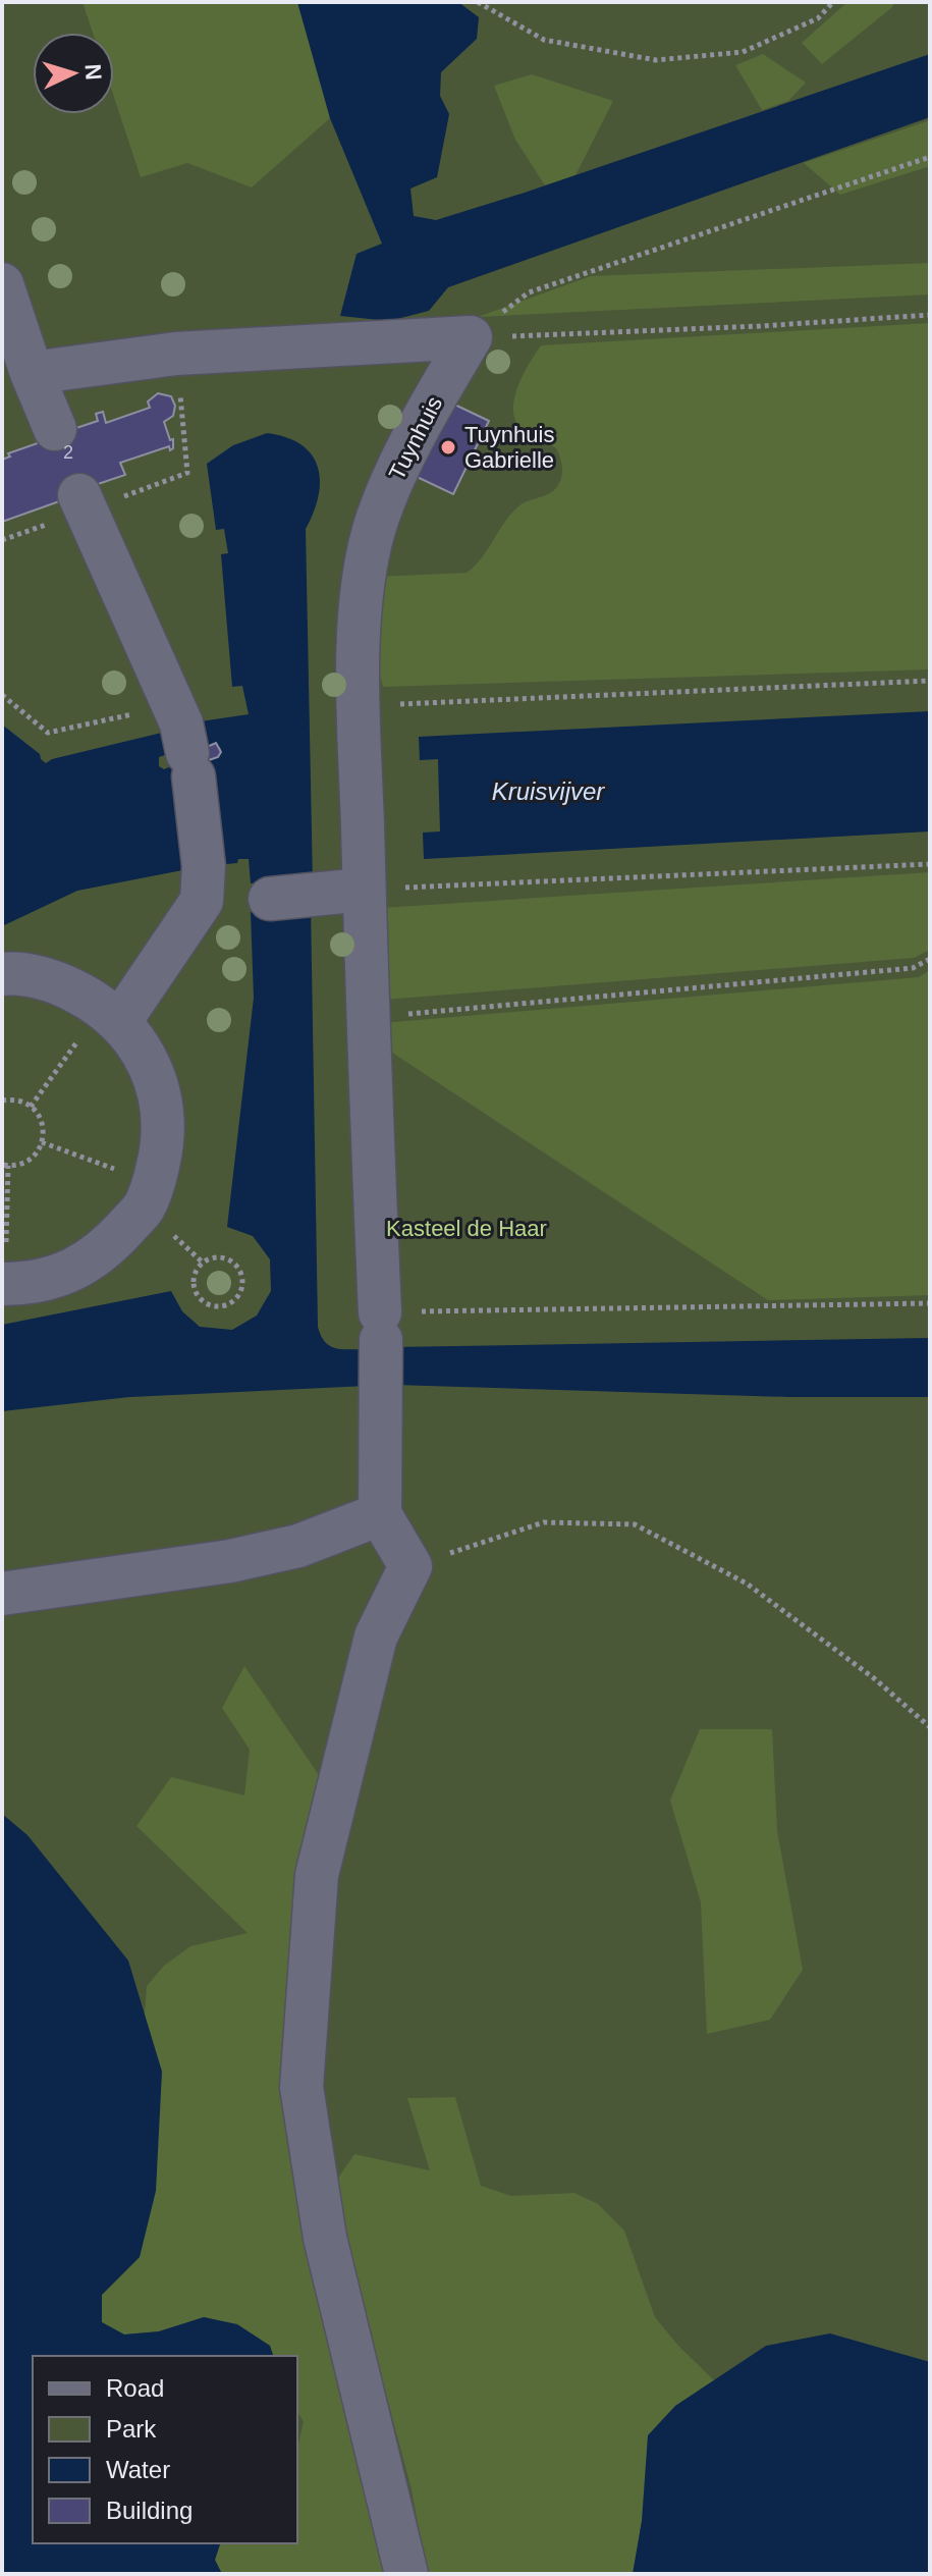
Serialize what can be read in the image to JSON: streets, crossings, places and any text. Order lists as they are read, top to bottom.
{
  "streets": {
    "lane": ["Tuynhuis"]
  },
  "water": ["Kruisvijver"],
  "parks": ["Kasteel de Haar"],
  "places": ["Tuynhuis Gabrielle"],
  "house_numbers": ["2"],
  "legend": [
    "Road",
    "Park",
    "Water",
    "Building"
  ],
  "north": "right"
}
